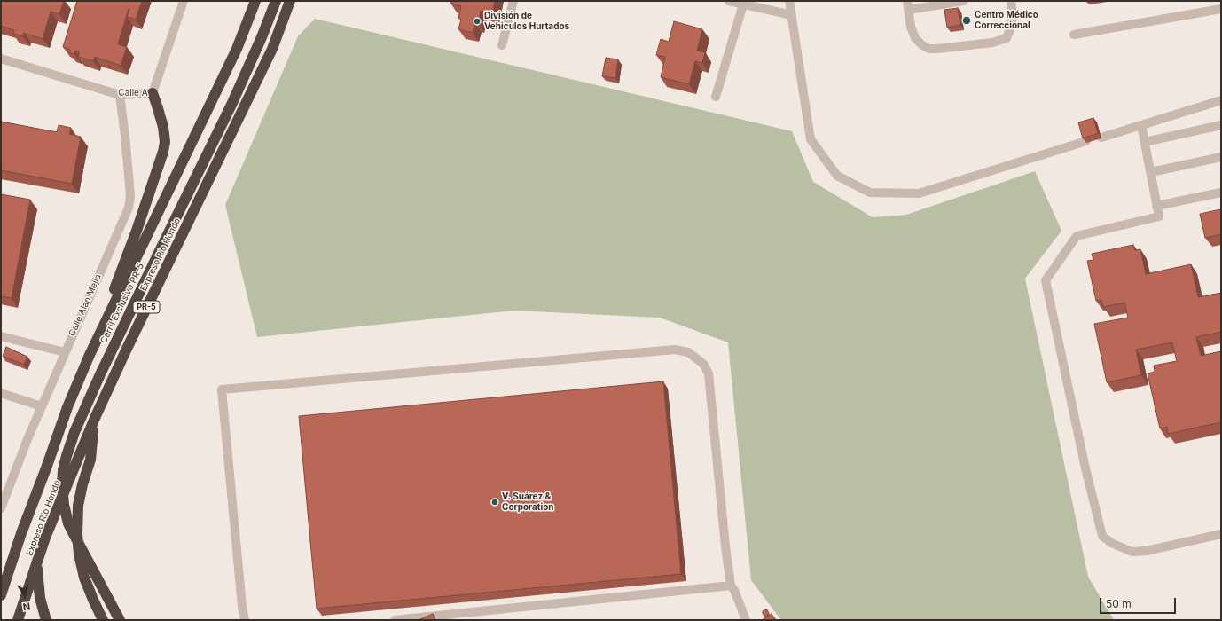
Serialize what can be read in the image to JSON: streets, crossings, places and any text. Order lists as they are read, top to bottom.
{
  "streets": {
    "highway": ["Expreso Río Hondo", "Carril Exclusivo PR-5", "PR-5"],
    "street": ["Calle A", "Calle Alan Mejía"]
  },
  "crossings": [
    ["Calle A", "Calle Alan Mejía"]
  ],
  "places": ["Centro Médico Correccional", "División de Vehiculos Hurtados", "V. Suárez & Corporation"],
  "scale_bar": "50 m",
  "north": "bottom"
}
